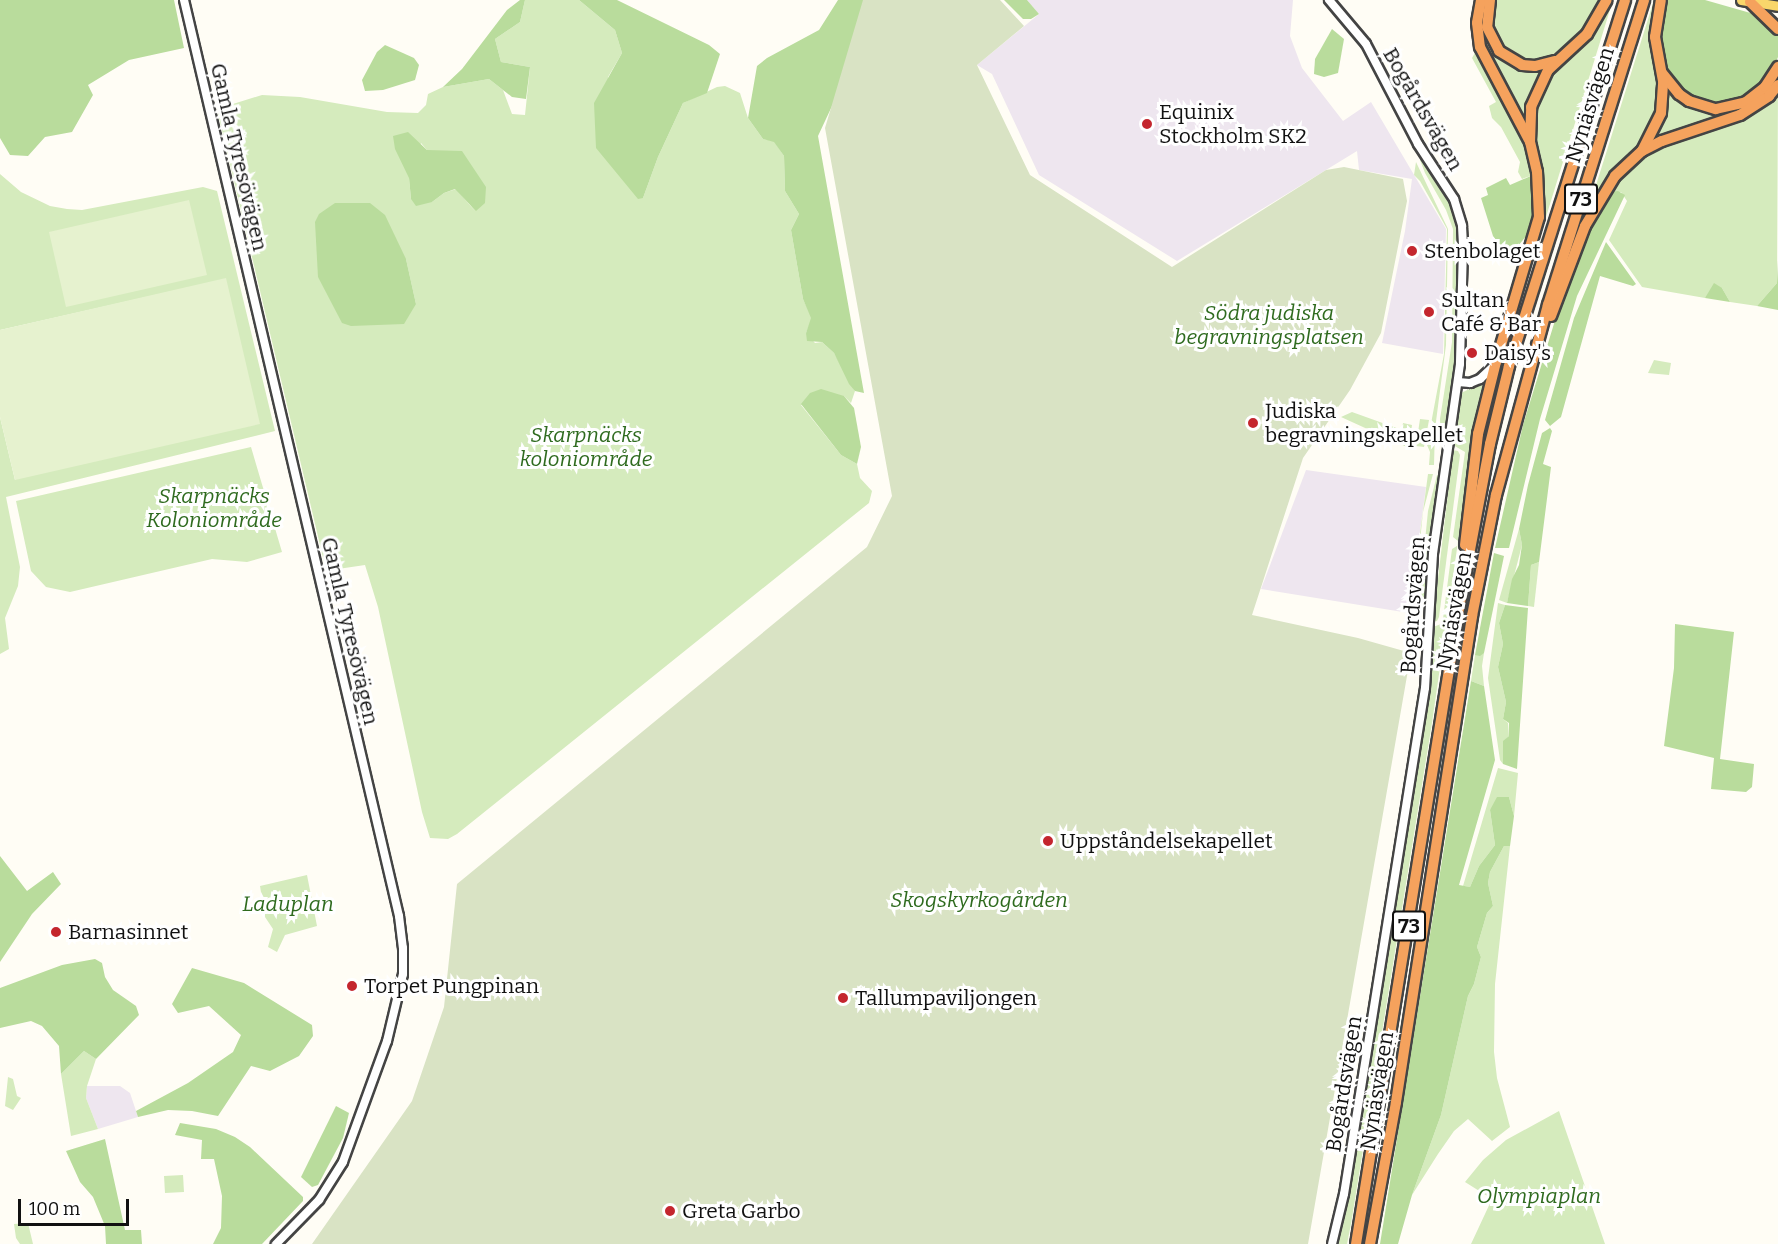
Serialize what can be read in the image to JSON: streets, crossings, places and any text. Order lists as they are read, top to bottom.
{
  "streets": {
    "highway": ["Nynäsvägen", "73"],
    "street": ["Bogårdsvägen", "Gamla Tyresövägen"]
  },
  "parks": [
    "Södra judiska begravningsplatsen",
    "Skarpnäcks koloniområde",
    "Skarpnäcks Koloniområde",
    "Skogskyrkogården",
    "Laduplan",
    "Olympiaplan"
  ],
  "places": [
    "Equinix Stockholm SK2",
    "Stenbolaget",
    "Sultan Café & Bar",
    "Daisy's",
    "Judiska begravningskapellet",
    "Uppståndelsekapellet",
    "Barnasinnet",
    "Torpet Pungpinan",
    "Tallumpaviljongen",
    "Greta Garbo"
  ],
  "scale_bar": "100 m"
}
